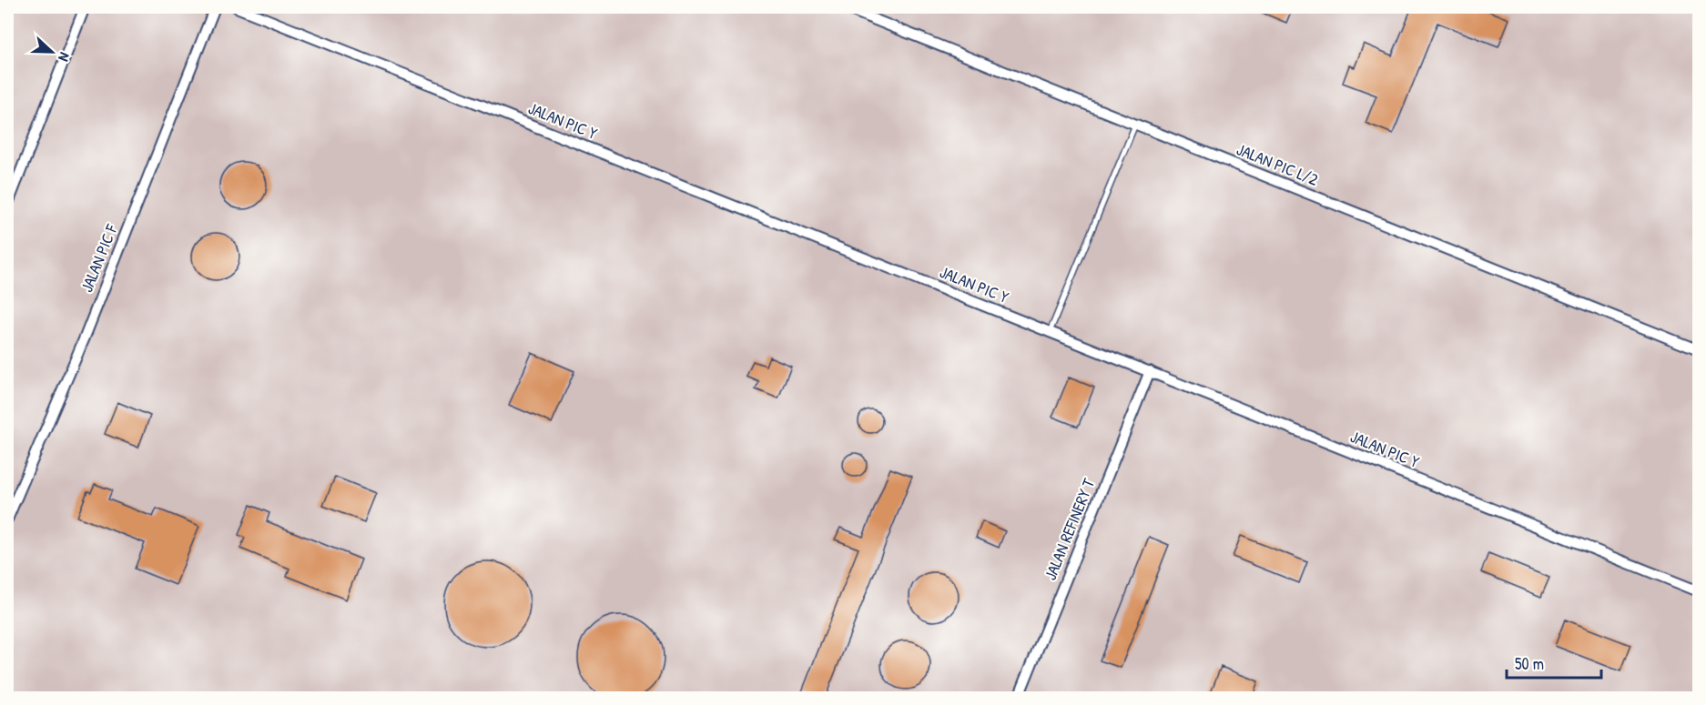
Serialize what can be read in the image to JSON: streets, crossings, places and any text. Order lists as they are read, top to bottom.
{
  "streets": {
    "street": [
      "JALAN PIC Y",
      "JALAN PIC L/2",
      "JALAN PIC F",
      "JALAN REFINERY T"
    ]
  },
  "crossings": [
    ["JALAN PIC Y", "JALAN REFINERY T"]
  ],
  "scale_bar": "50 m",
  "north": "right"
}
